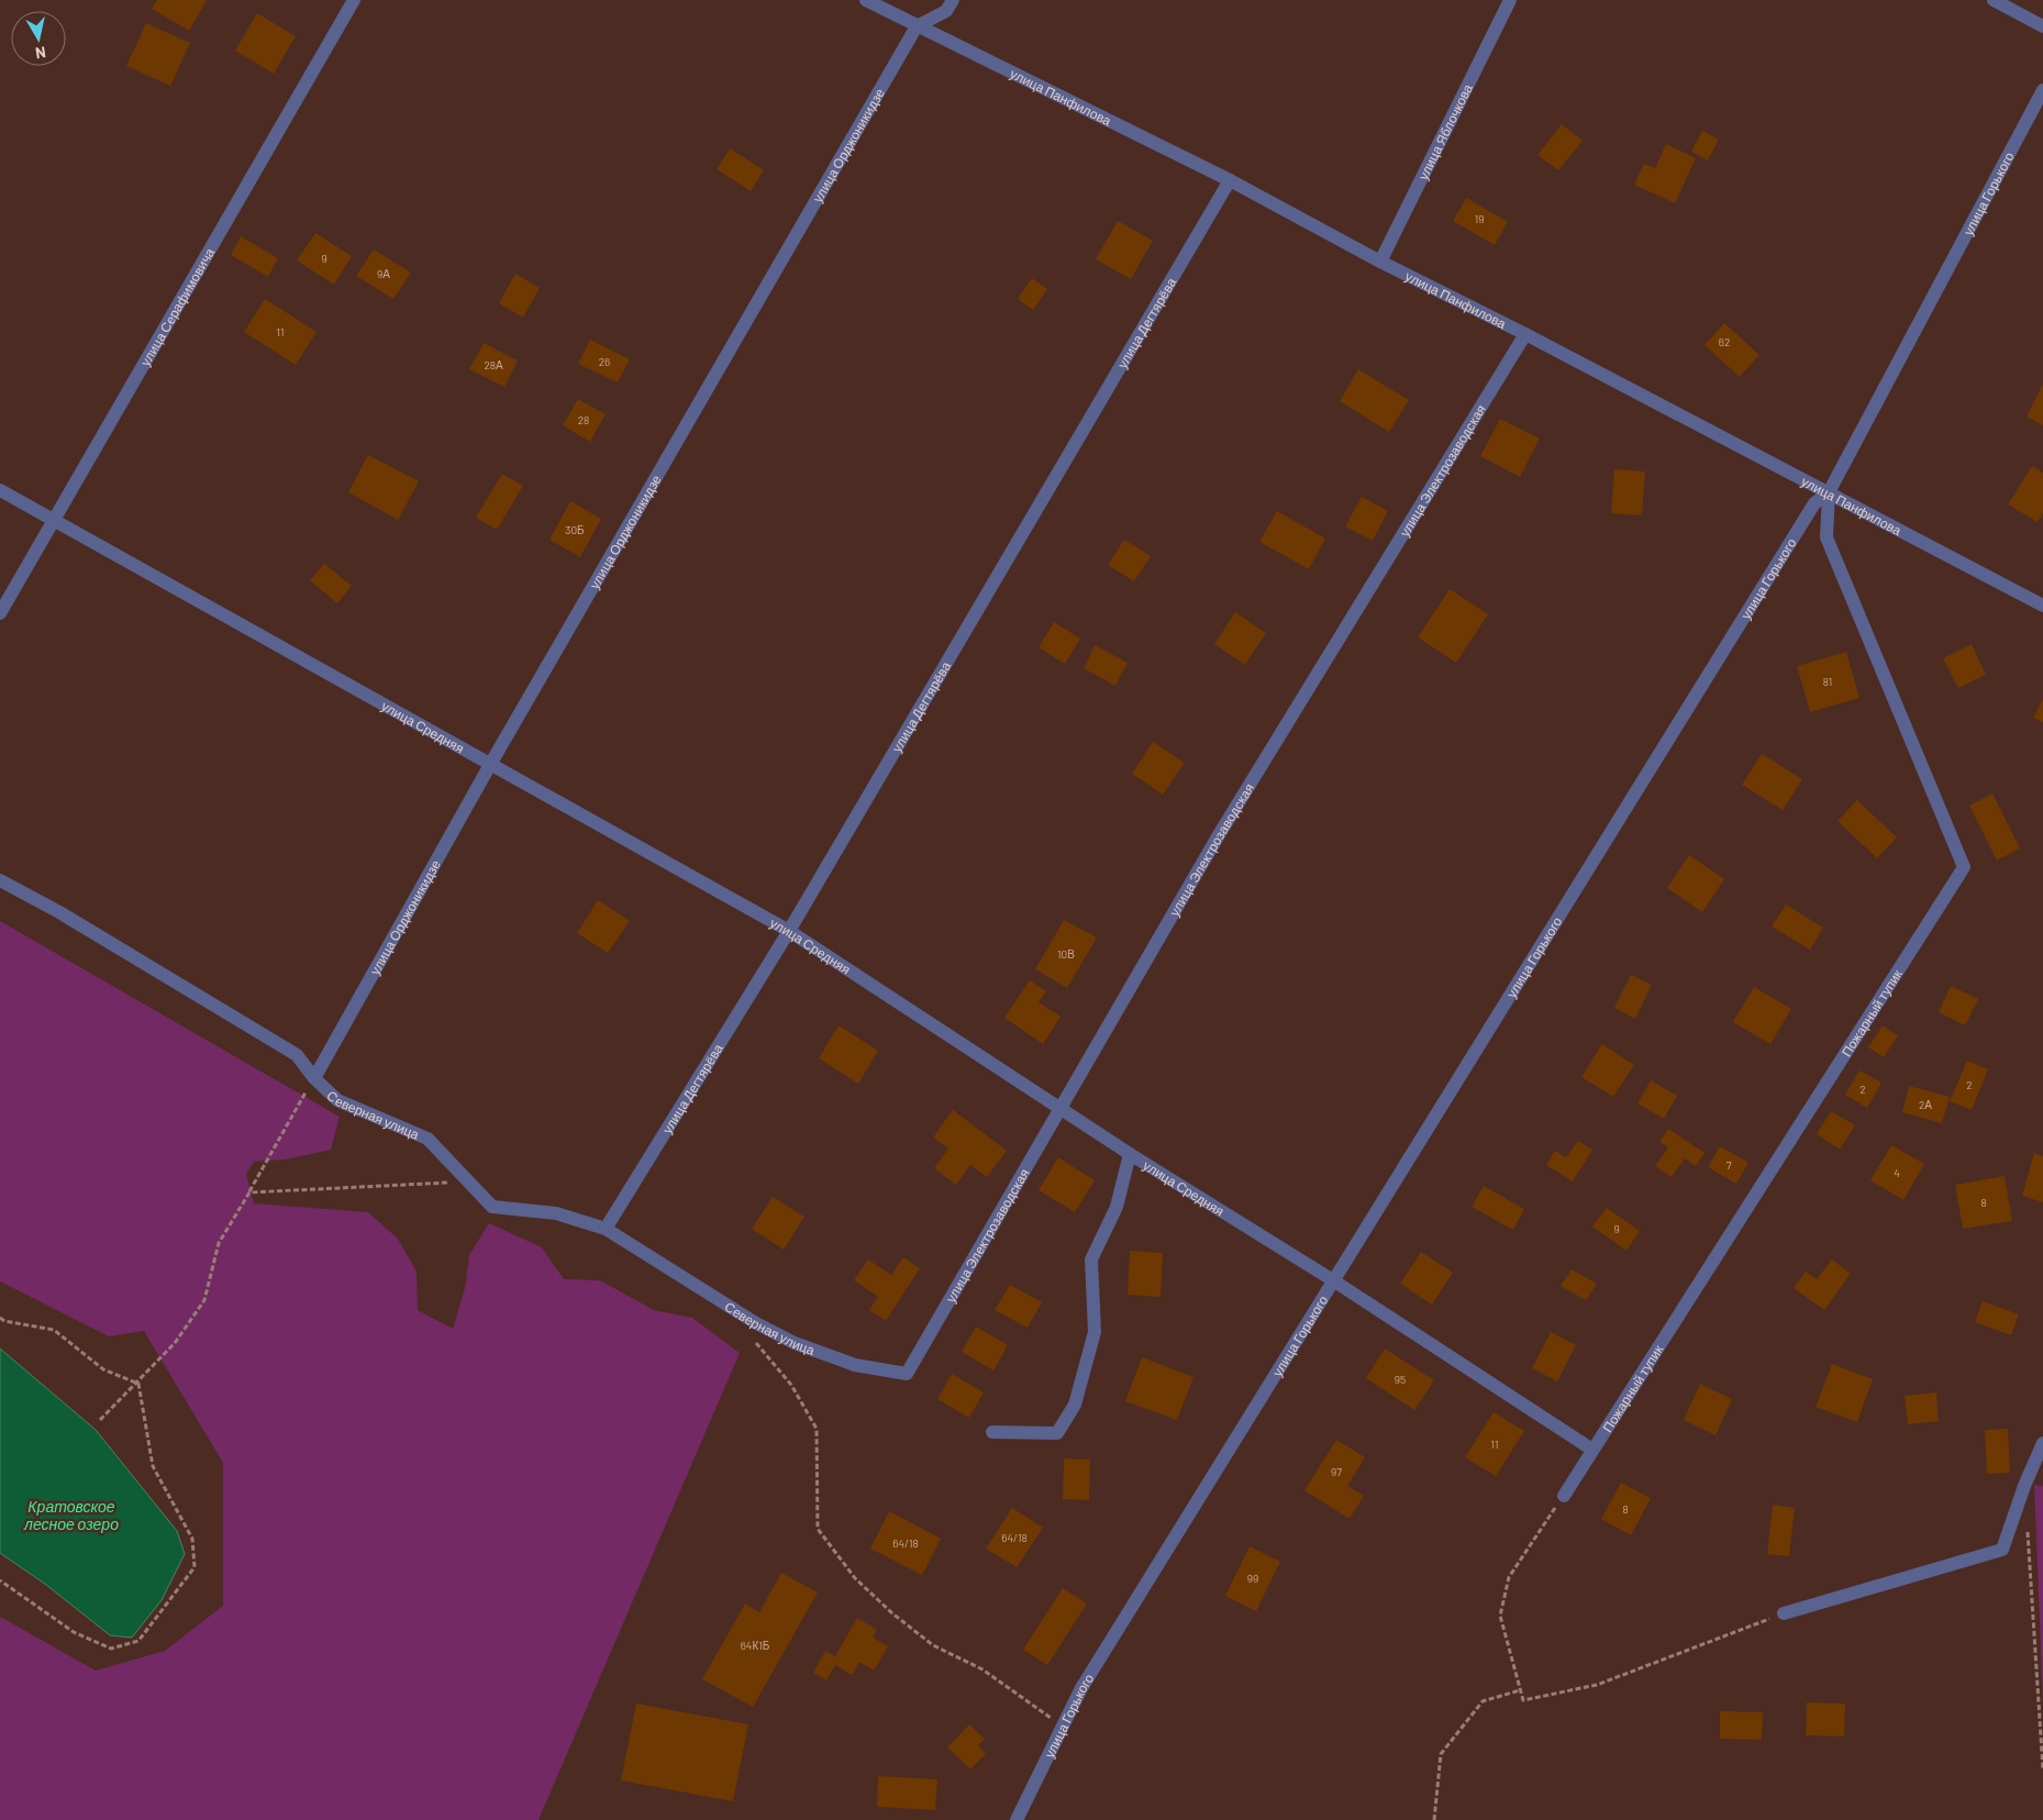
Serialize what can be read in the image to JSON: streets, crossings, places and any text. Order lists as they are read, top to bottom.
{
  "streets": {
    "street": [
      "улица Панфилова",
      "улица Яблочкова",
      "улица Орджоникидзе",
      "улица Горького",
      "улица Серафимовича",
      "улица Дегтярёва",
      "улица Электрозаводская",
      "улица Средняя",
      "Пожарный тупик",
      "Северная улица"
    ]
  },
  "crossings": [
    ["улица Панфилова", "улица Яблочкова"],
    ["улица Панфилова", "улица Орджоникидзе"],
    ["улица Панфилова", "улица Горького"],
    ["улица Панфилова", "улица Дегтярёва"],
    ["улица Панфилова", "улица Электрозаводская"],
    ["улица Панфилова", "Пожарный тупик"],
    ["улица Орджоникидзе", "улица Средняя"],
    ["улица Орджоникидзе", "Северная улица"],
    ["улица Горького", "улица Средняя"],
    ["улица Горького", "Пожарный тупик"],
    ["улица Серафимовича", "улица Средняя"],
    ["улица Дегтярёва", "улица Средняя"],
    ["улица Дегтярёва", "Северная улица"],
    ["улица Электрозаводская", "улица Средняя"],
    ["улица Электрозаводская", "Северная улица"],
    ["улица Средняя", "Пожарный тупик"]
  ],
  "water": ["Кратовское лесное озеро"],
  "house_numbers": [
    "19",
    "9",
    "9А",
    "11",
    "62",
    "26",
    "28А",
    "28",
    "30Б",
    "81",
    "10В",
    "2",
    "2",
    "2А",
    "7",
    "4",
    "8",
    "9",
    "95",
    "11",
    "97",
    "8",
    "64/18",
    "64/18",
    "99",
    "64К1Б"
  ],
  "north": "bottom"
}
